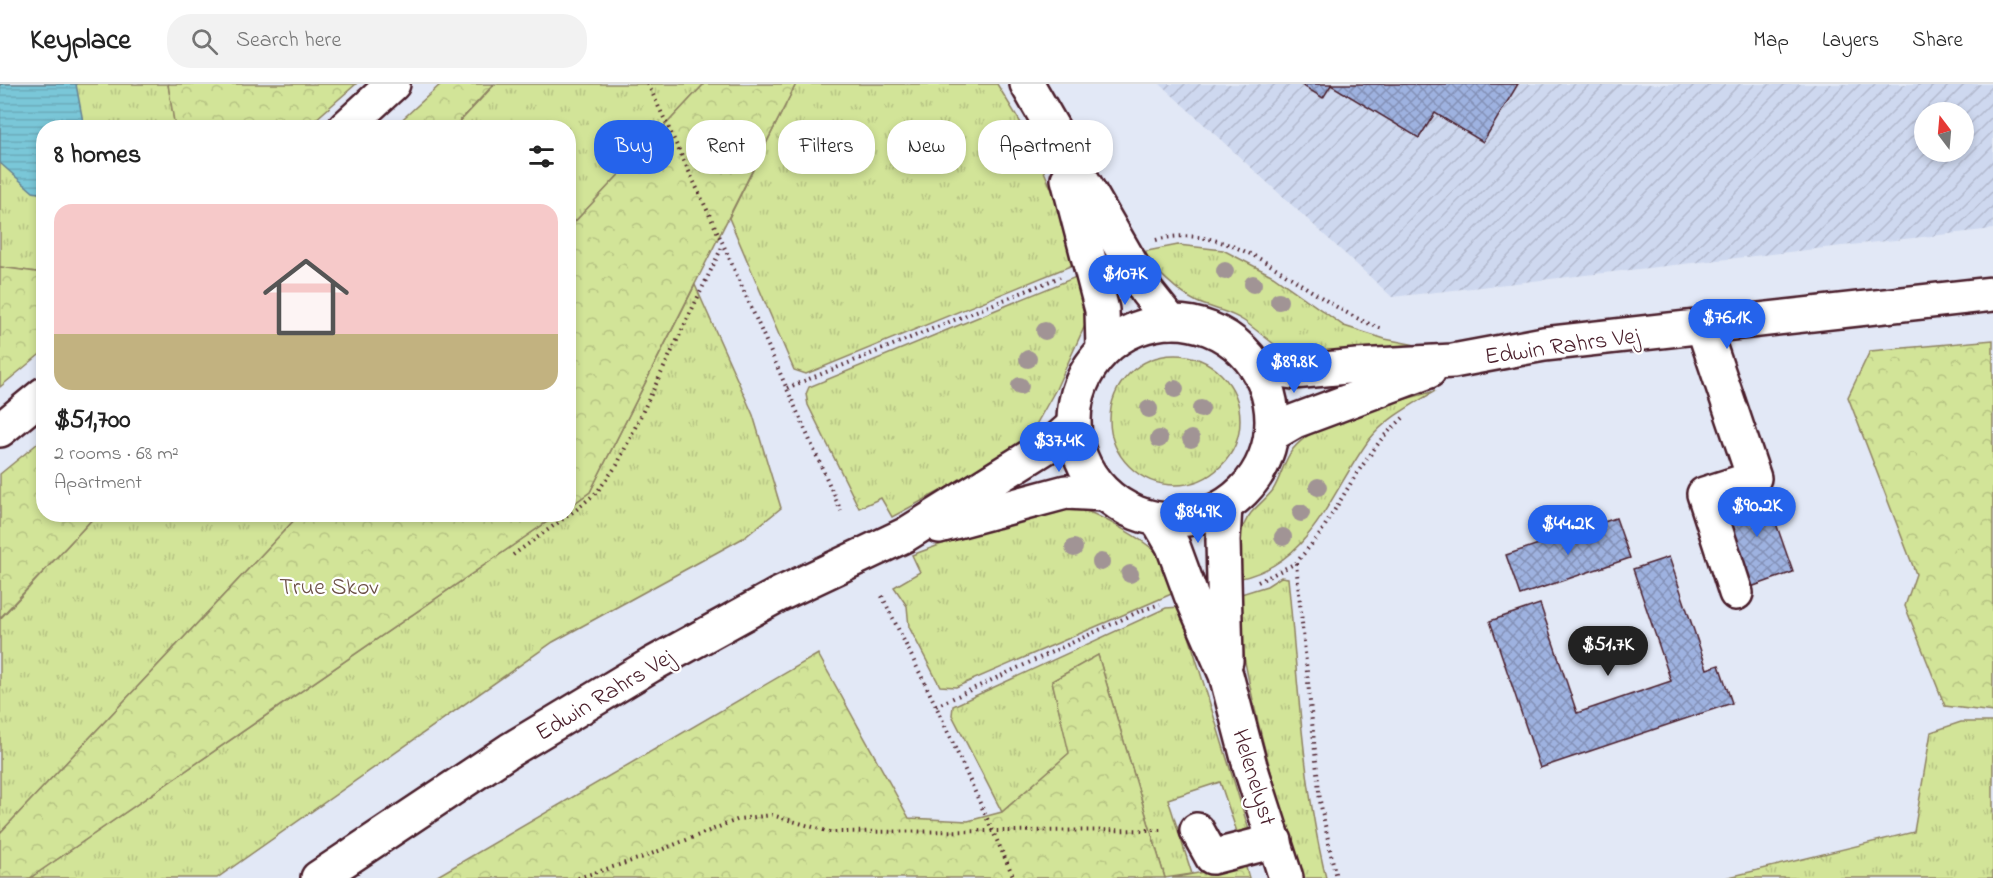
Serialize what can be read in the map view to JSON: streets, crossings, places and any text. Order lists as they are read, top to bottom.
{
  "streets": {
    "main road": ["Edwin Rahrs Vej", "Helenelyst"]
  },
  "crossings": [
    ["Edwin Rahrs Vej", "Helenelyst"]
  ],
  "parks": ["True Skov"],
  "north": "top",
  "page": {
    "header": "Keyplace",
    "search": "Search here",
    "nav": ["Map", "Layers", "Share"],
    "chip": [
      "Buy",
      "Rent",
      "Filters",
      "New",
      "Apartment"
    ],
    "heading": "8 homes",
    "list": [
      {
        "name": "$51,700",
        "note": "2 rooms · 68 m² · Apartment"
      }
    ],
    "price": [
      "$107K",
      "$76.1K",
      "$89.8K",
      "$37.4K",
      "$90.2K",
      "$84.9K",
      "$44.2K",
      "$51.7K"
    ]
  }
}
